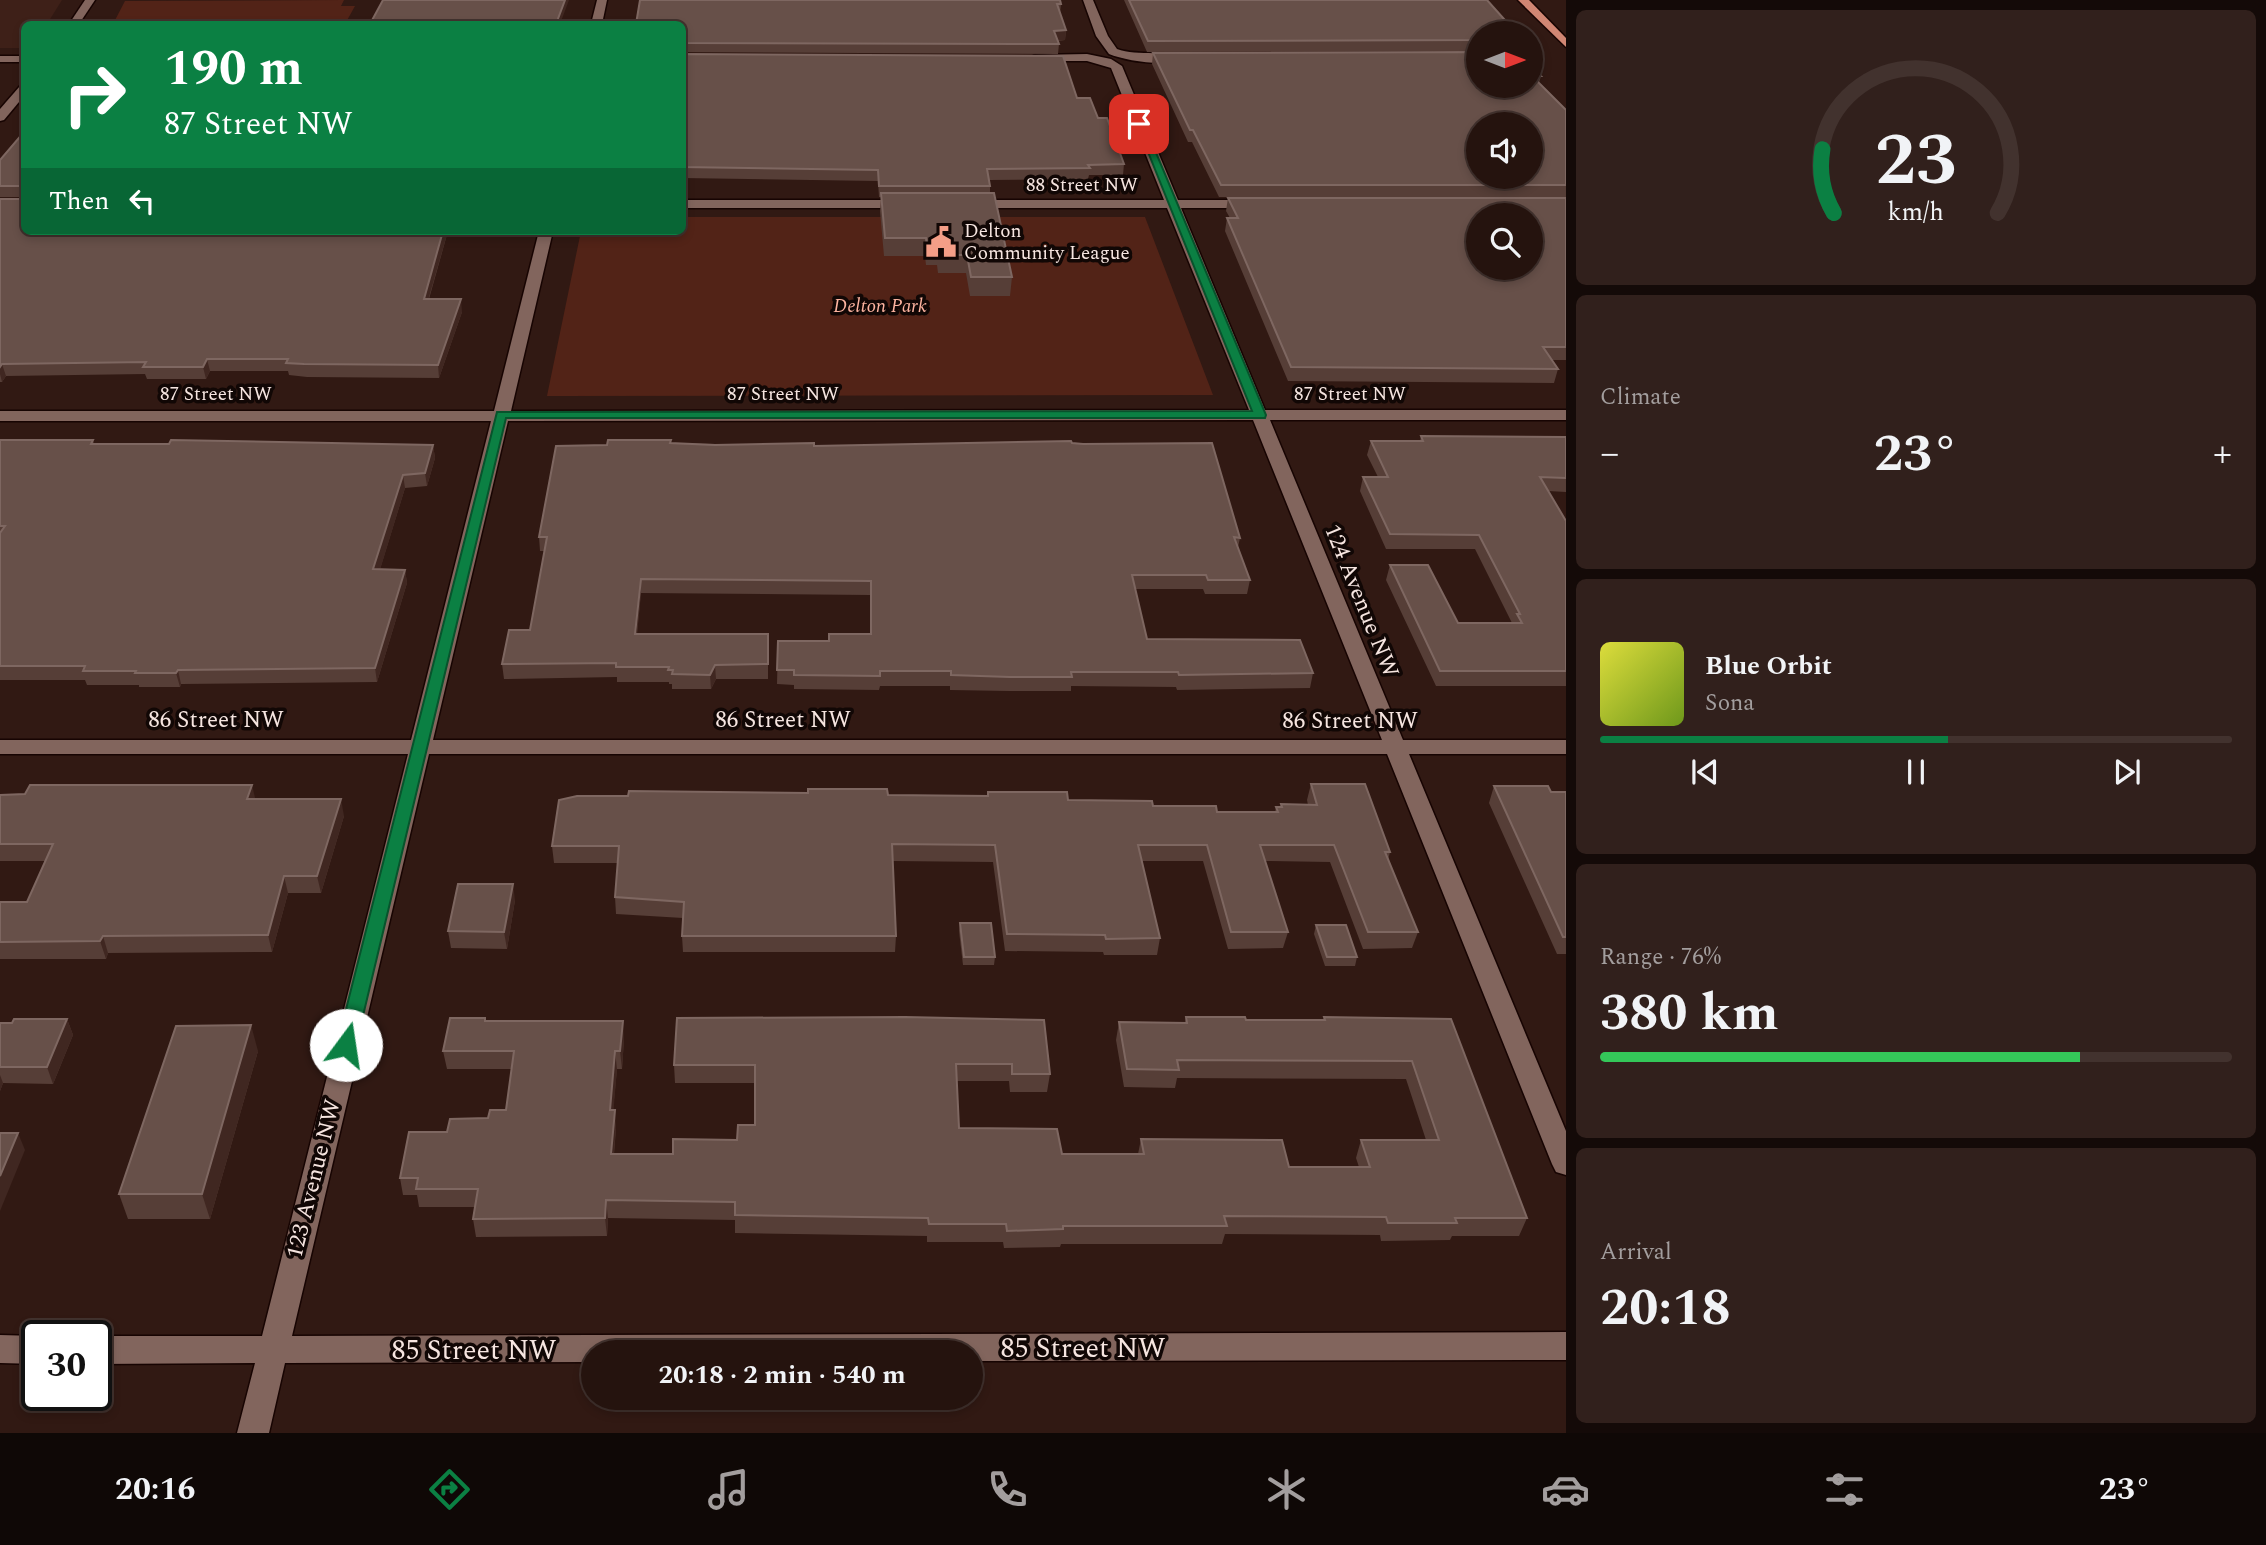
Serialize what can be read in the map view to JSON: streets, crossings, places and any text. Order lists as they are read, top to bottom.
{
  "streets": {
    "street": [
      "88 Street NW",
      "87 Street NW",
      "124 Avenue NW",
      "86 Street NW",
      "123 Avenue NW",
      "85 Street NW"
    ]
  },
  "crossings": [
    ["88 Street NW", "124 Avenue NW"],
    ["87 Street NW", "124 Avenue NW"],
    ["87 Street NW", "123 Avenue NW"],
    ["124 Avenue NW", "86 Street NW"],
    ["86 Street NW", "123 Avenue NW"],
    ["123 Avenue NW", "85 Street NW"]
  ],
  "parks": ["Delton Park"],
  "places": {
    "public building": ["Delton Community League"]
  },
  "north": "right",
  "page": {
    "turn": ["190 m", "87 Street NW"],
    "then": "Then",
    "tile": [
      "Climate",
      ["Range · 76%", "380 km"],
      ["Arrival", "20:18"]
    ],
    "heat": ["−", "23°", "+"],
    "song": ["Blue Orbit", "Sona"],
    "limit": "30",
    "trip": "20:18 · 2 min · 540 m",
    "tabs": ["20:16", "23°"],
    "gauge": ["23", "km/h"]
  }
}
